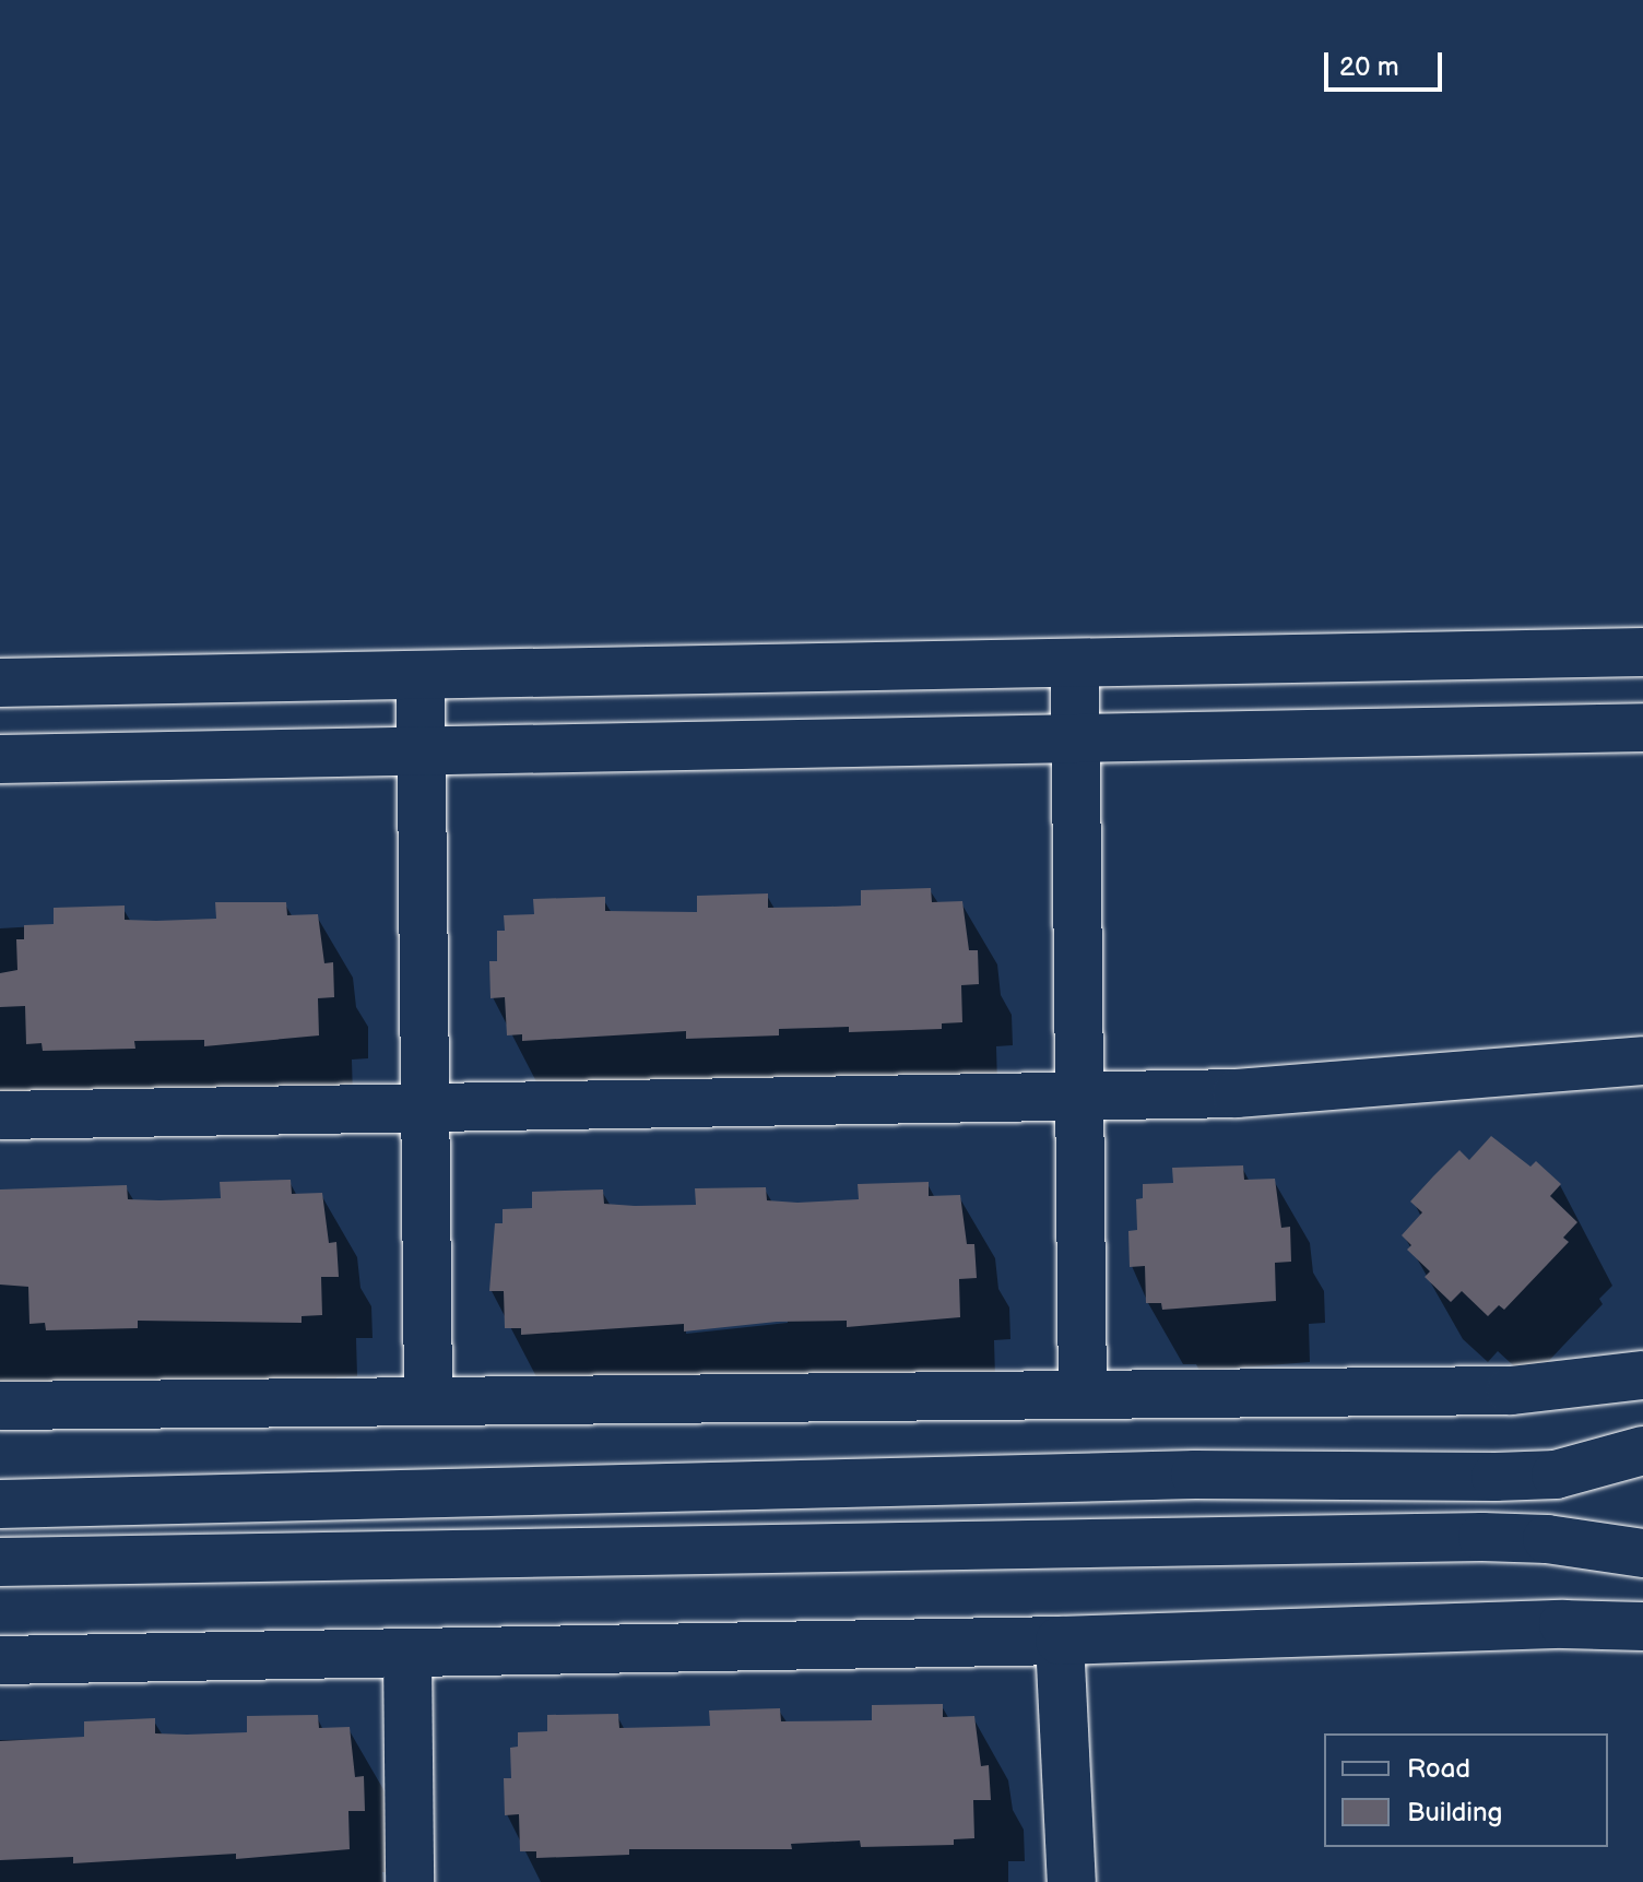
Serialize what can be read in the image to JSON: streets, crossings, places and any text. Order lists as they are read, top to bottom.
{
  "legend": ["Road", "Building"],
  "scale_bar": "20 m"
}
